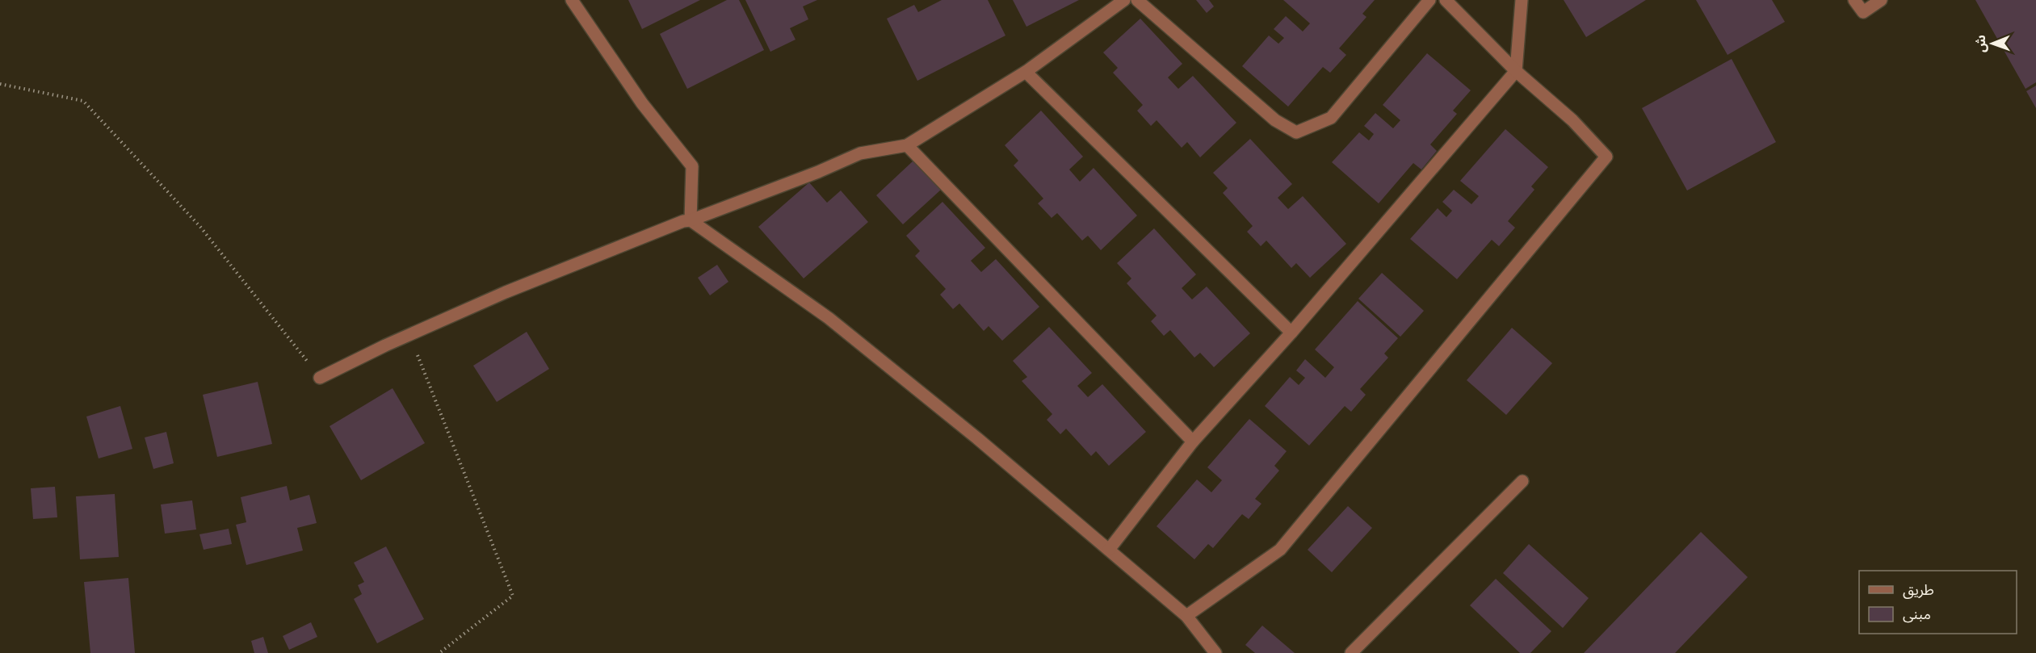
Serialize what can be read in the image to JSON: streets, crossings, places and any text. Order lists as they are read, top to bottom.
{
  "legend": ["طريق", "مبنى"],
  "north": "left"
}
